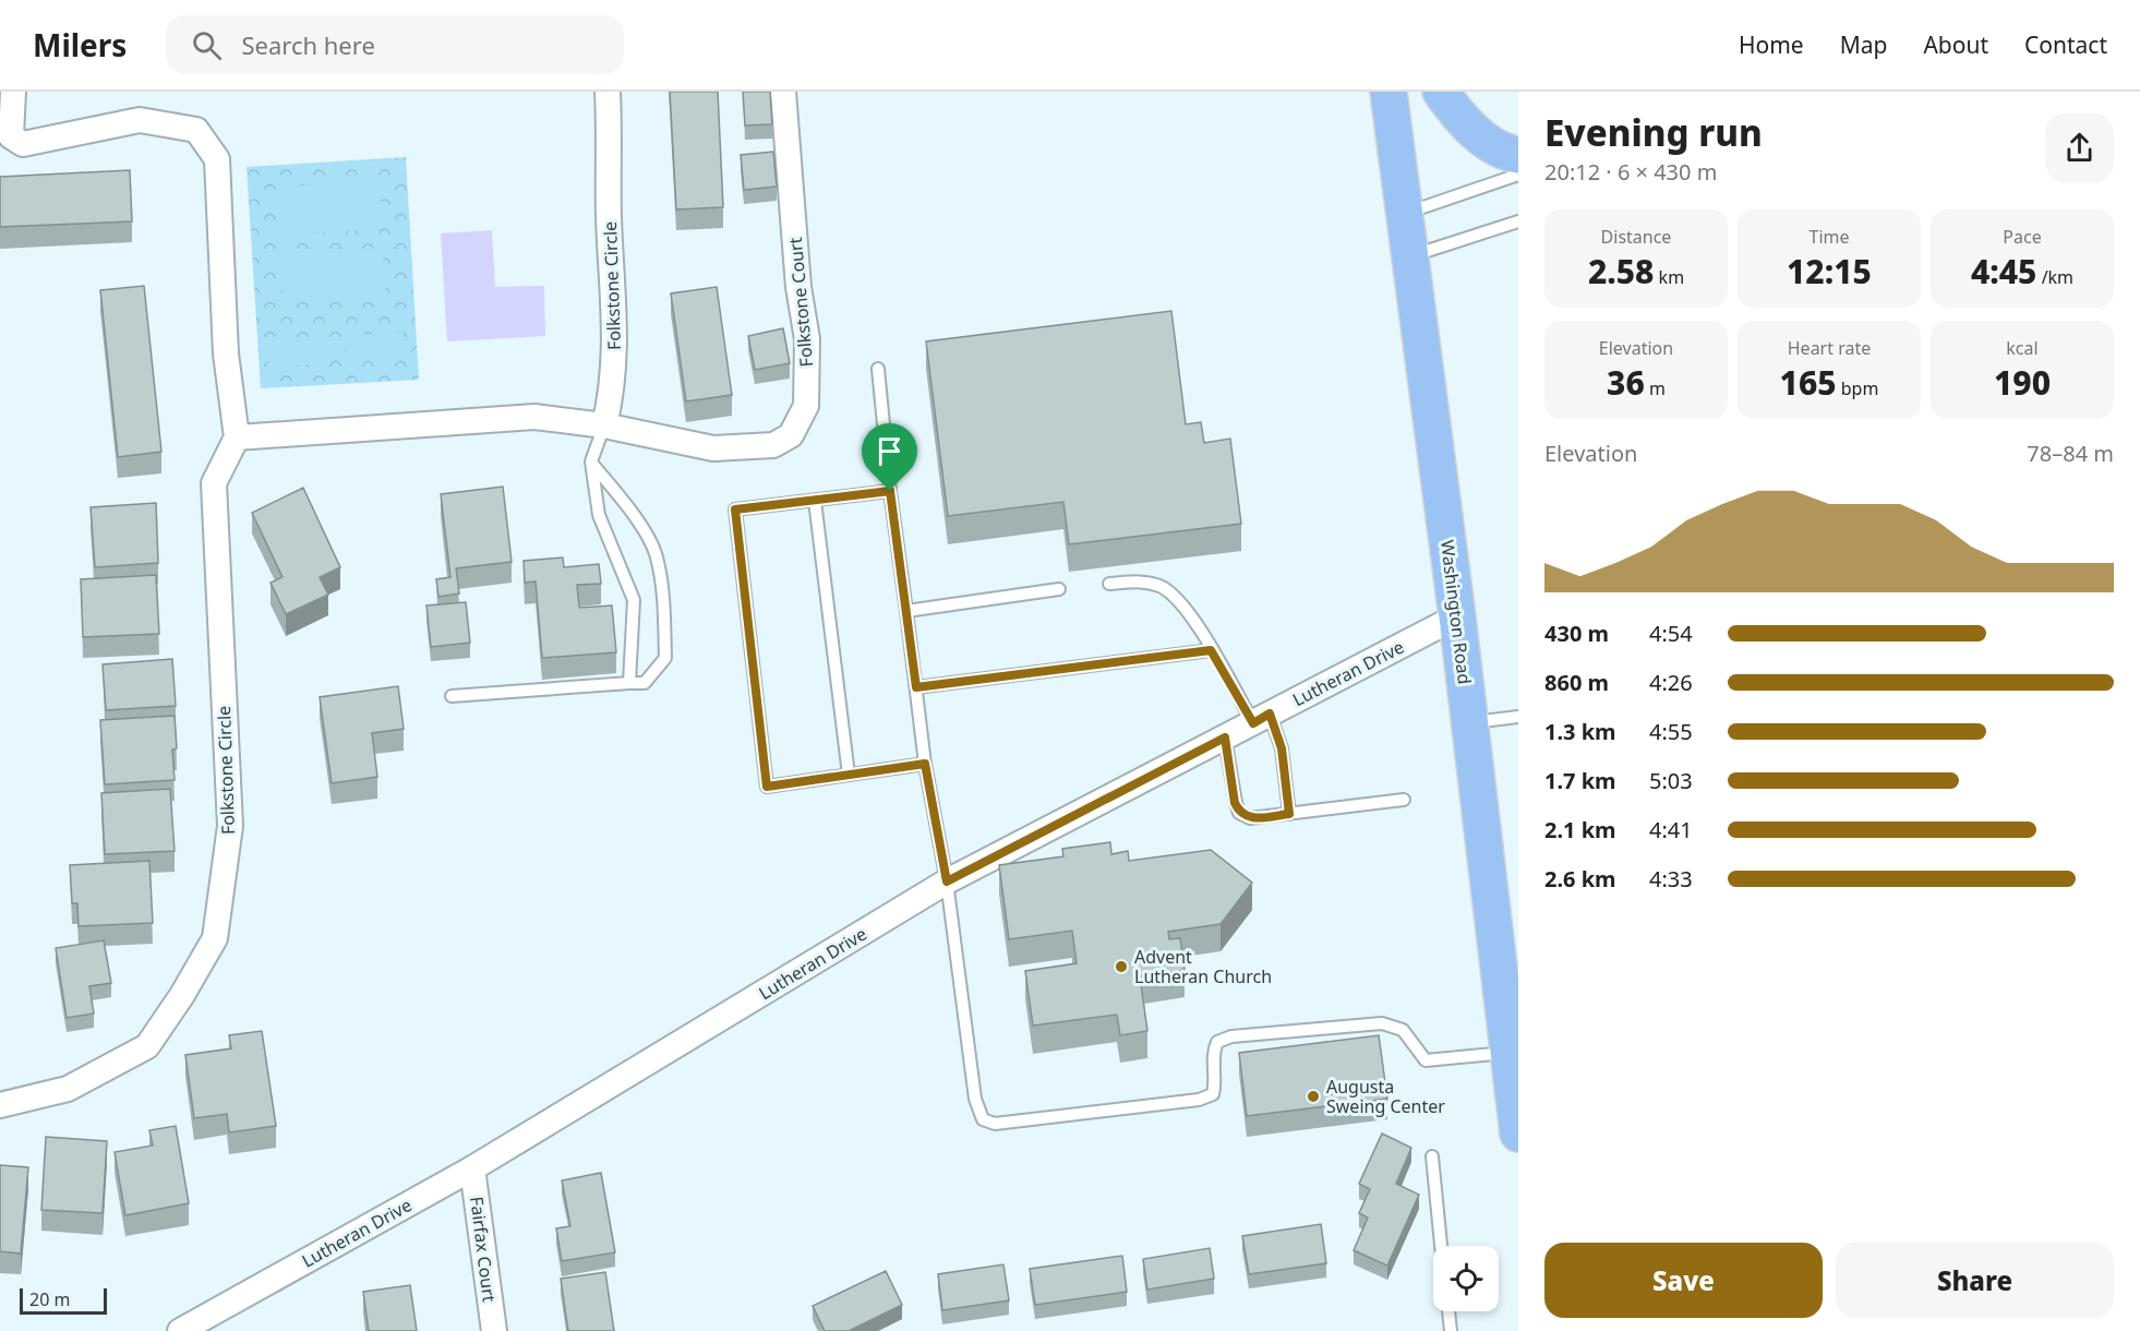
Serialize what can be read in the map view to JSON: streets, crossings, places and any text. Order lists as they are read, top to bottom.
{
  "streets": {
    "main road": ["Washington Road"],
    "street": [
      "Folkstone Circle",
      "Folkstone Court",
      "Lutheran Drive",
      "Fairfax Court"
    ]
  },
  "crossings": [
    ["Folkstone Circle", "Folkstone Court"],
    ["Washington Road", "Lutheran Drive"],
    ["Lutheran Drive", "Fairfax Court"]
  ],
  "places": ["Advent Lutheran Church", "Augusta Sweing Center"],
  "scale_bar": "20 m",
  "page": {
    "header": "Milers",
    "search": "Search here",
    "nav": [
      "Home",
      "Map",
      "About",
      "Contact"
    ],
    "heading": ["Evening run", "20:12 · 6 × 430 m"],
    "stats": [
      ["Distance", "2.58 km"],
      ["Time", "12:15"],
      ["Pace", "4:45 /km"],
      ["Elevation", "36 m"],
      ["Heart rate", "165 bpm"],
      ["kcal", "190"]
    ],
    "chart": ["Elevation", "78–84 m"],
    "list": [
      {
        "name": "430 m",
        "note": "4:54"
      },
      {
        "name": "860 m",
        "note": "4:26"
      },
      {
        "name": "1.3 km",
        "note": "4:55"
      },
      {
        "name": "1.7 km",
        "note": "5:03"
      },
      {
        "name": "2.1 km",
        "note": "4:41"
      },
      {
        "name": "2.6 km",
        "note": "4:33"
      }
    ],
    "buttons": ["Save", "Share"],
    "scale": "20 m"
  }
}
